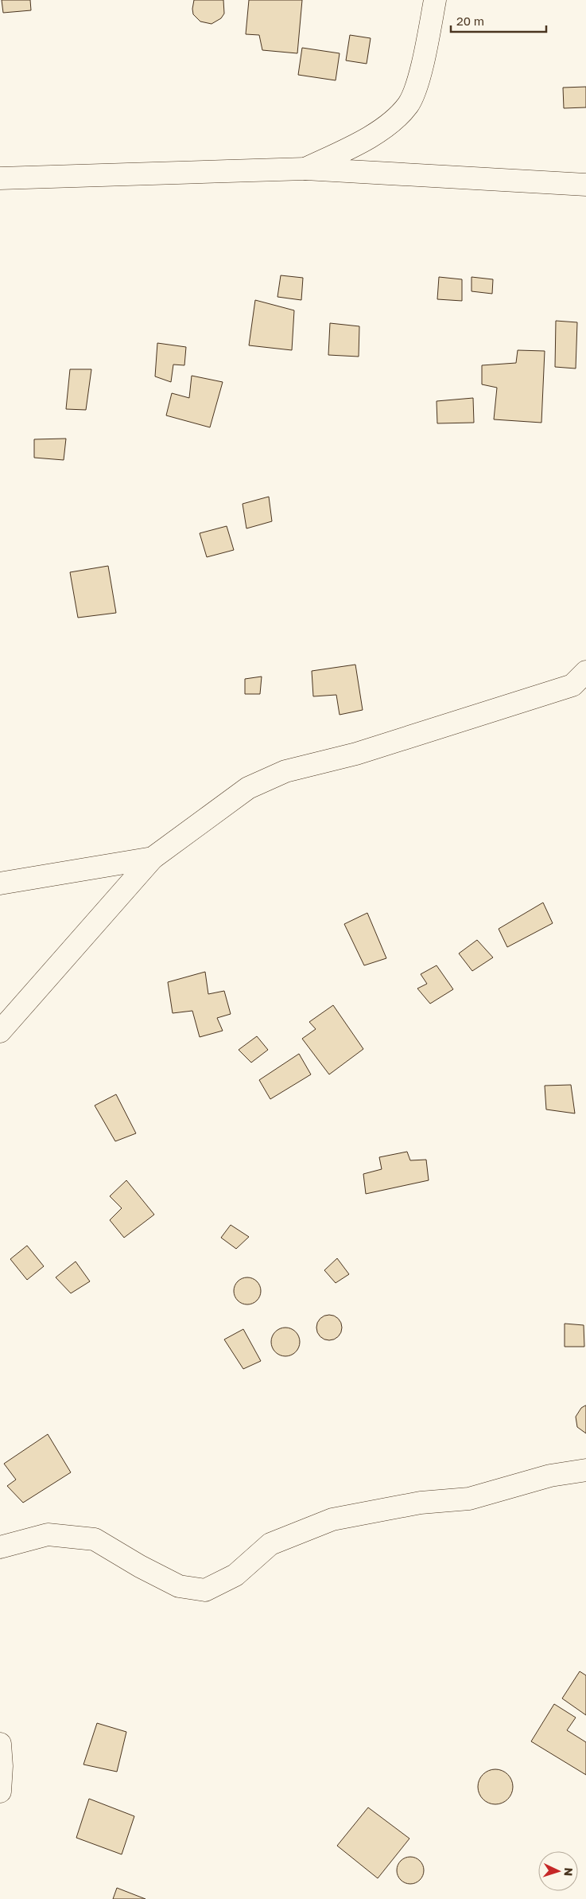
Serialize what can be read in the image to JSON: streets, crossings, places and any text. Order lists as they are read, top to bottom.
{
  "scale_bar": "20 m",
  "north": "right"
}
